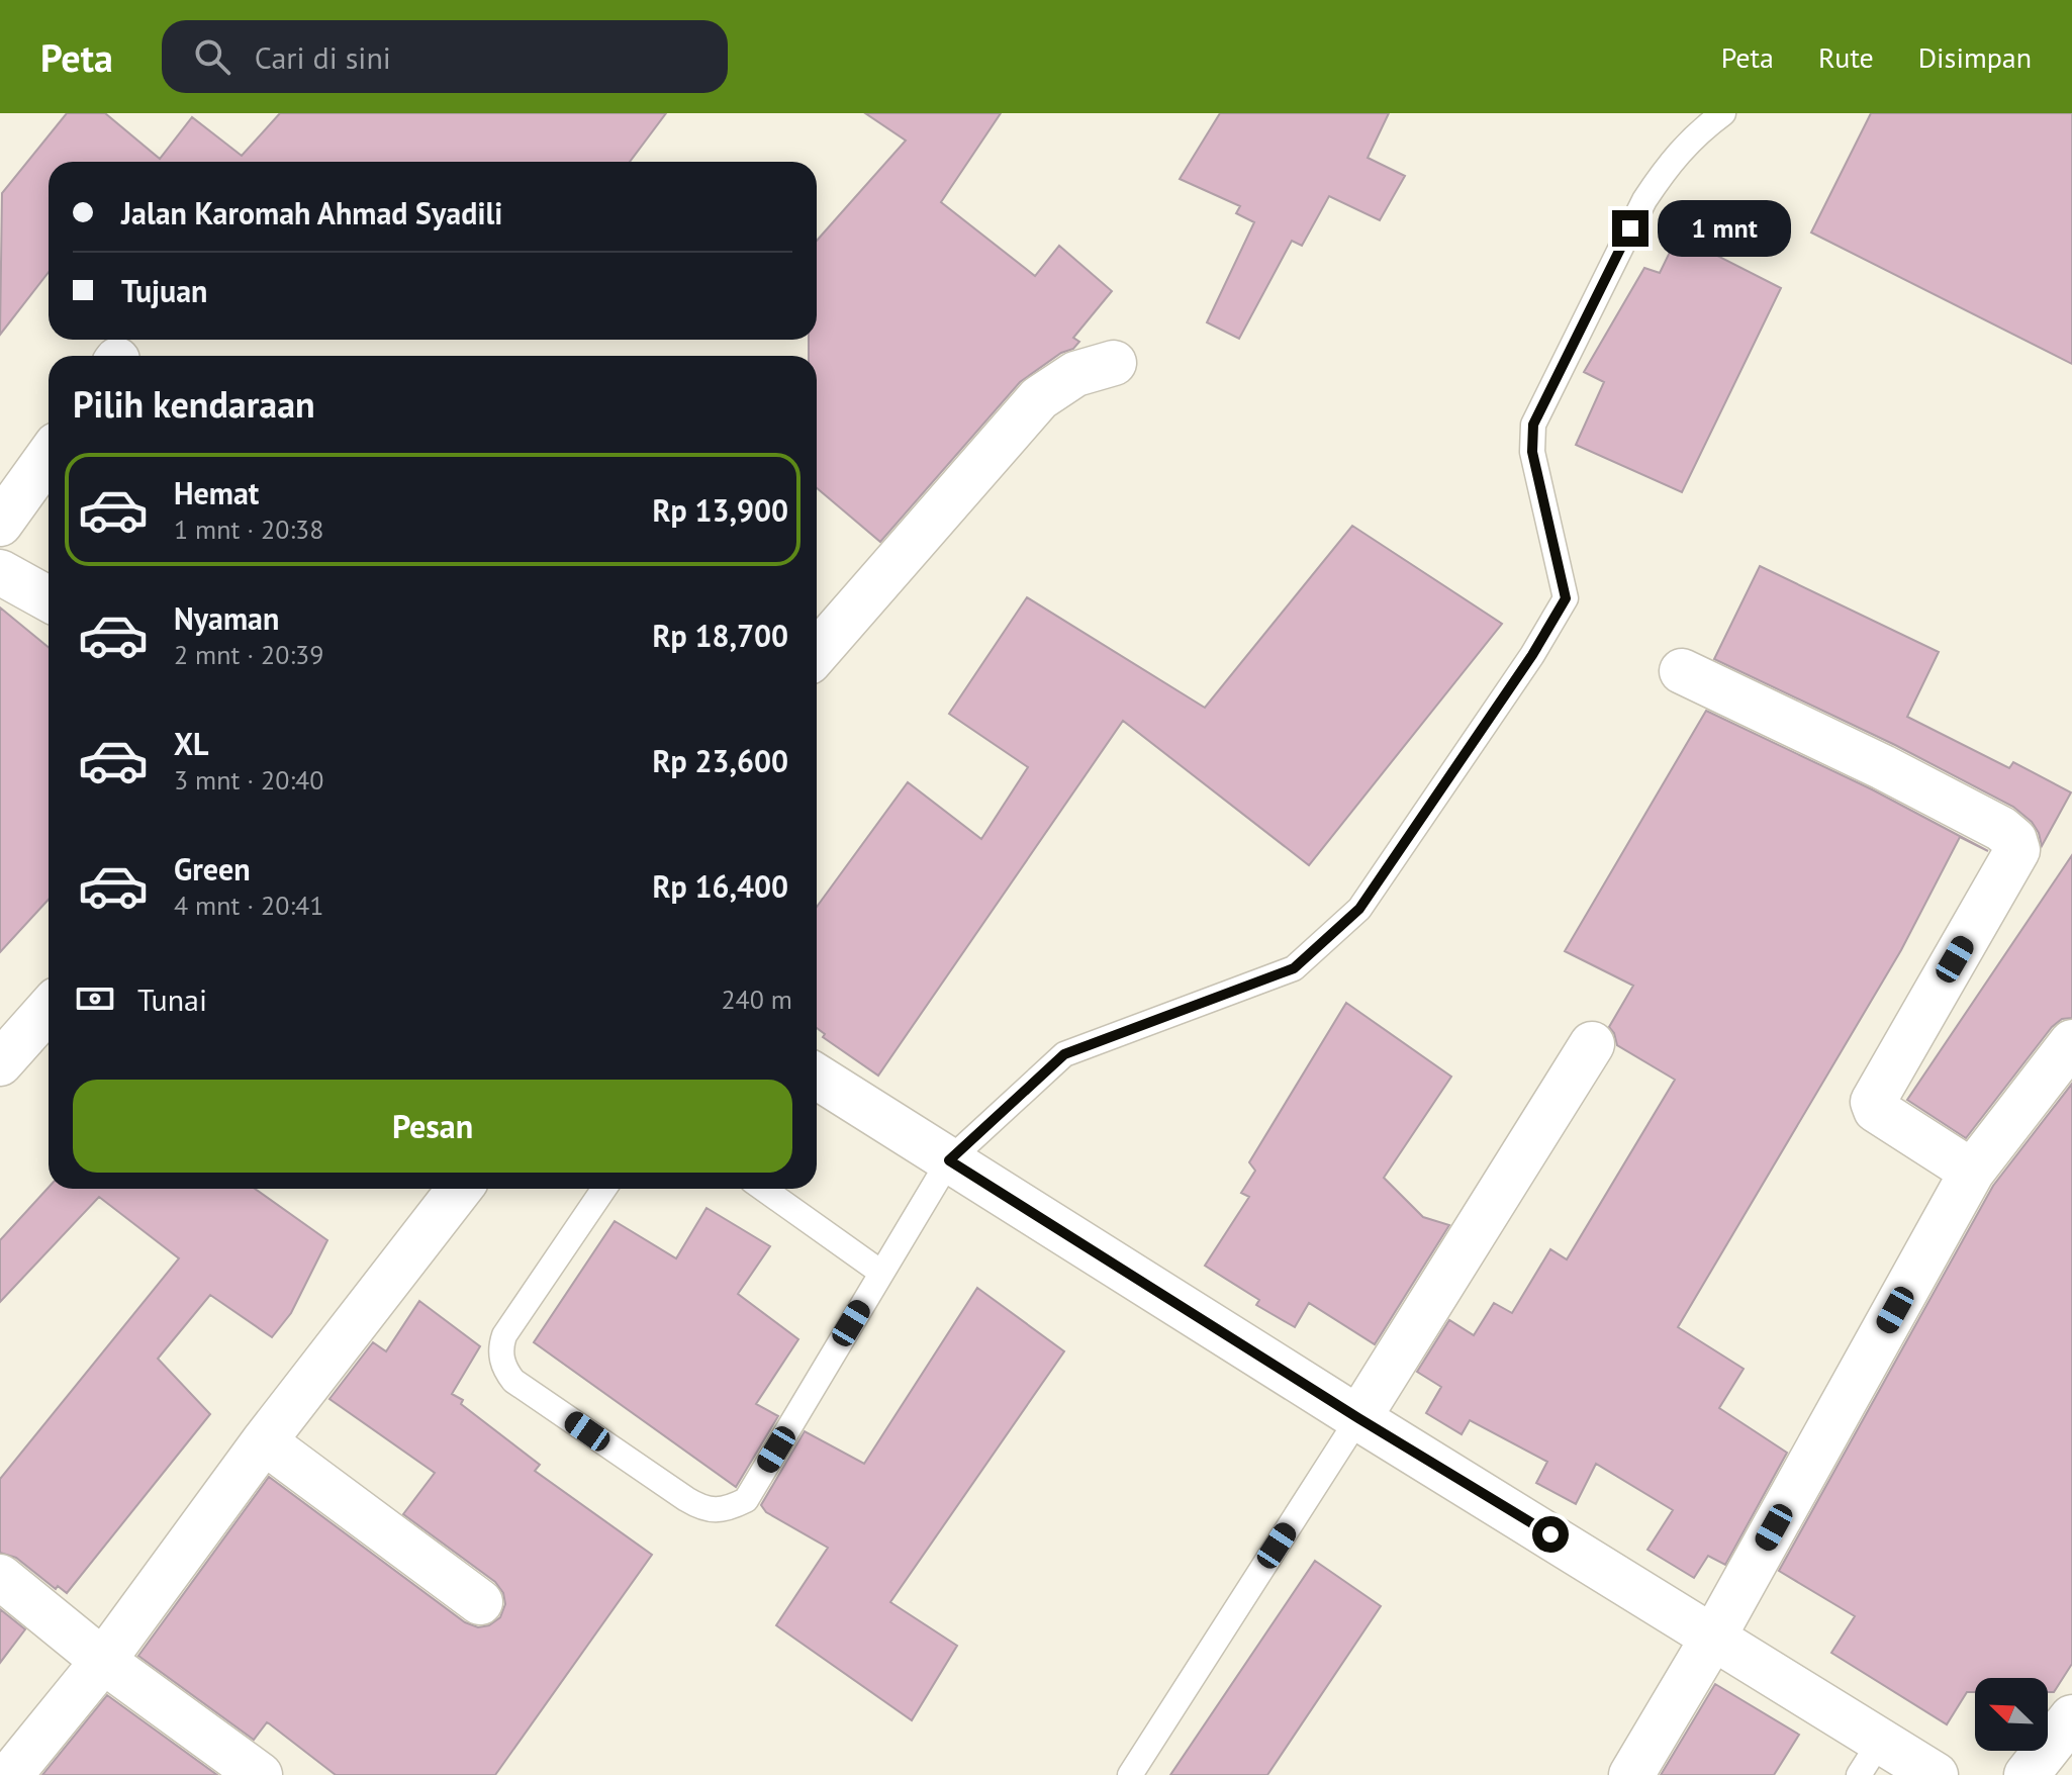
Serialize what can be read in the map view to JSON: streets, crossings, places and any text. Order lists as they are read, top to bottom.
{
  "north": "top left",
  "page": {
    "header": "Peta",
    "search": "Cari di sini",
    "nav": ["Peta", "Rute", "Disimpan"],
    "banner": ["Jalan Karomah Ahmad Syadili", "Tujuan"],
    "bubble": "1 mnt",
    "heading": "Pilih kendaraan",
    "list": [
      {
        "name": "Hemat",
        "note": "1 mnt · 20:38",
        "value": "Rp 13,900"
      },
      {
        "name": "Nyaman",
        "note": "2 mnt · 20:39",
        "value": "Rp 18,700"
      },
      {
        "name": "XL",
        "note": "3 mnt · 20:40",
        "value": "Rp 23,600"
      },
      {
        "name": "Green",
        "note": "4 mnt · 20:41",
        "value": "Rp 16,400"
      }
    ],
    "pay": ["Tunai", "240 m"],
    "buttons": "Pesan"
  }
}
